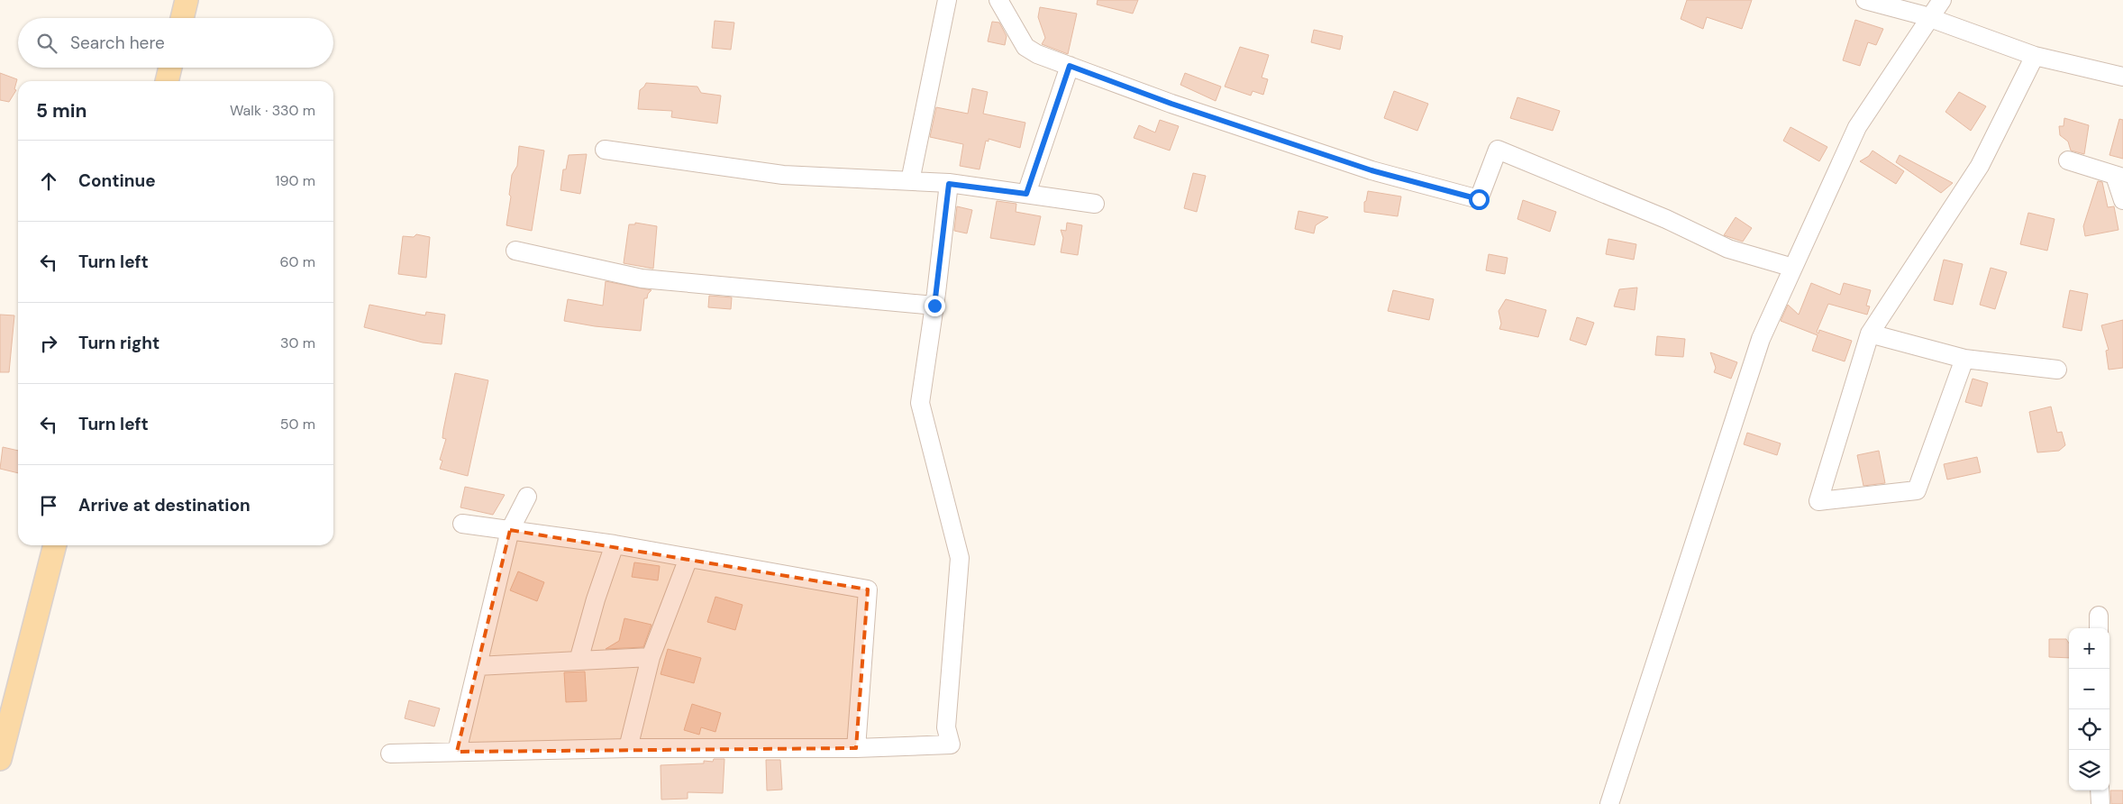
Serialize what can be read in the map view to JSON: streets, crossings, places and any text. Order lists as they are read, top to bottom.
{
  "page": {
    "search": "Search here",
    "heading": ["5 min", "Walk · 330 m"],
    "list": [
      ["Continue", "190 m"],
      ["Turn left", "60 m"],
      ["Turn right", "30 m"],
      ["Turn left", "50 m"],
      "Arrive at destination"
    ],
    "map_buttons": ["+", "−"]
  }
}
